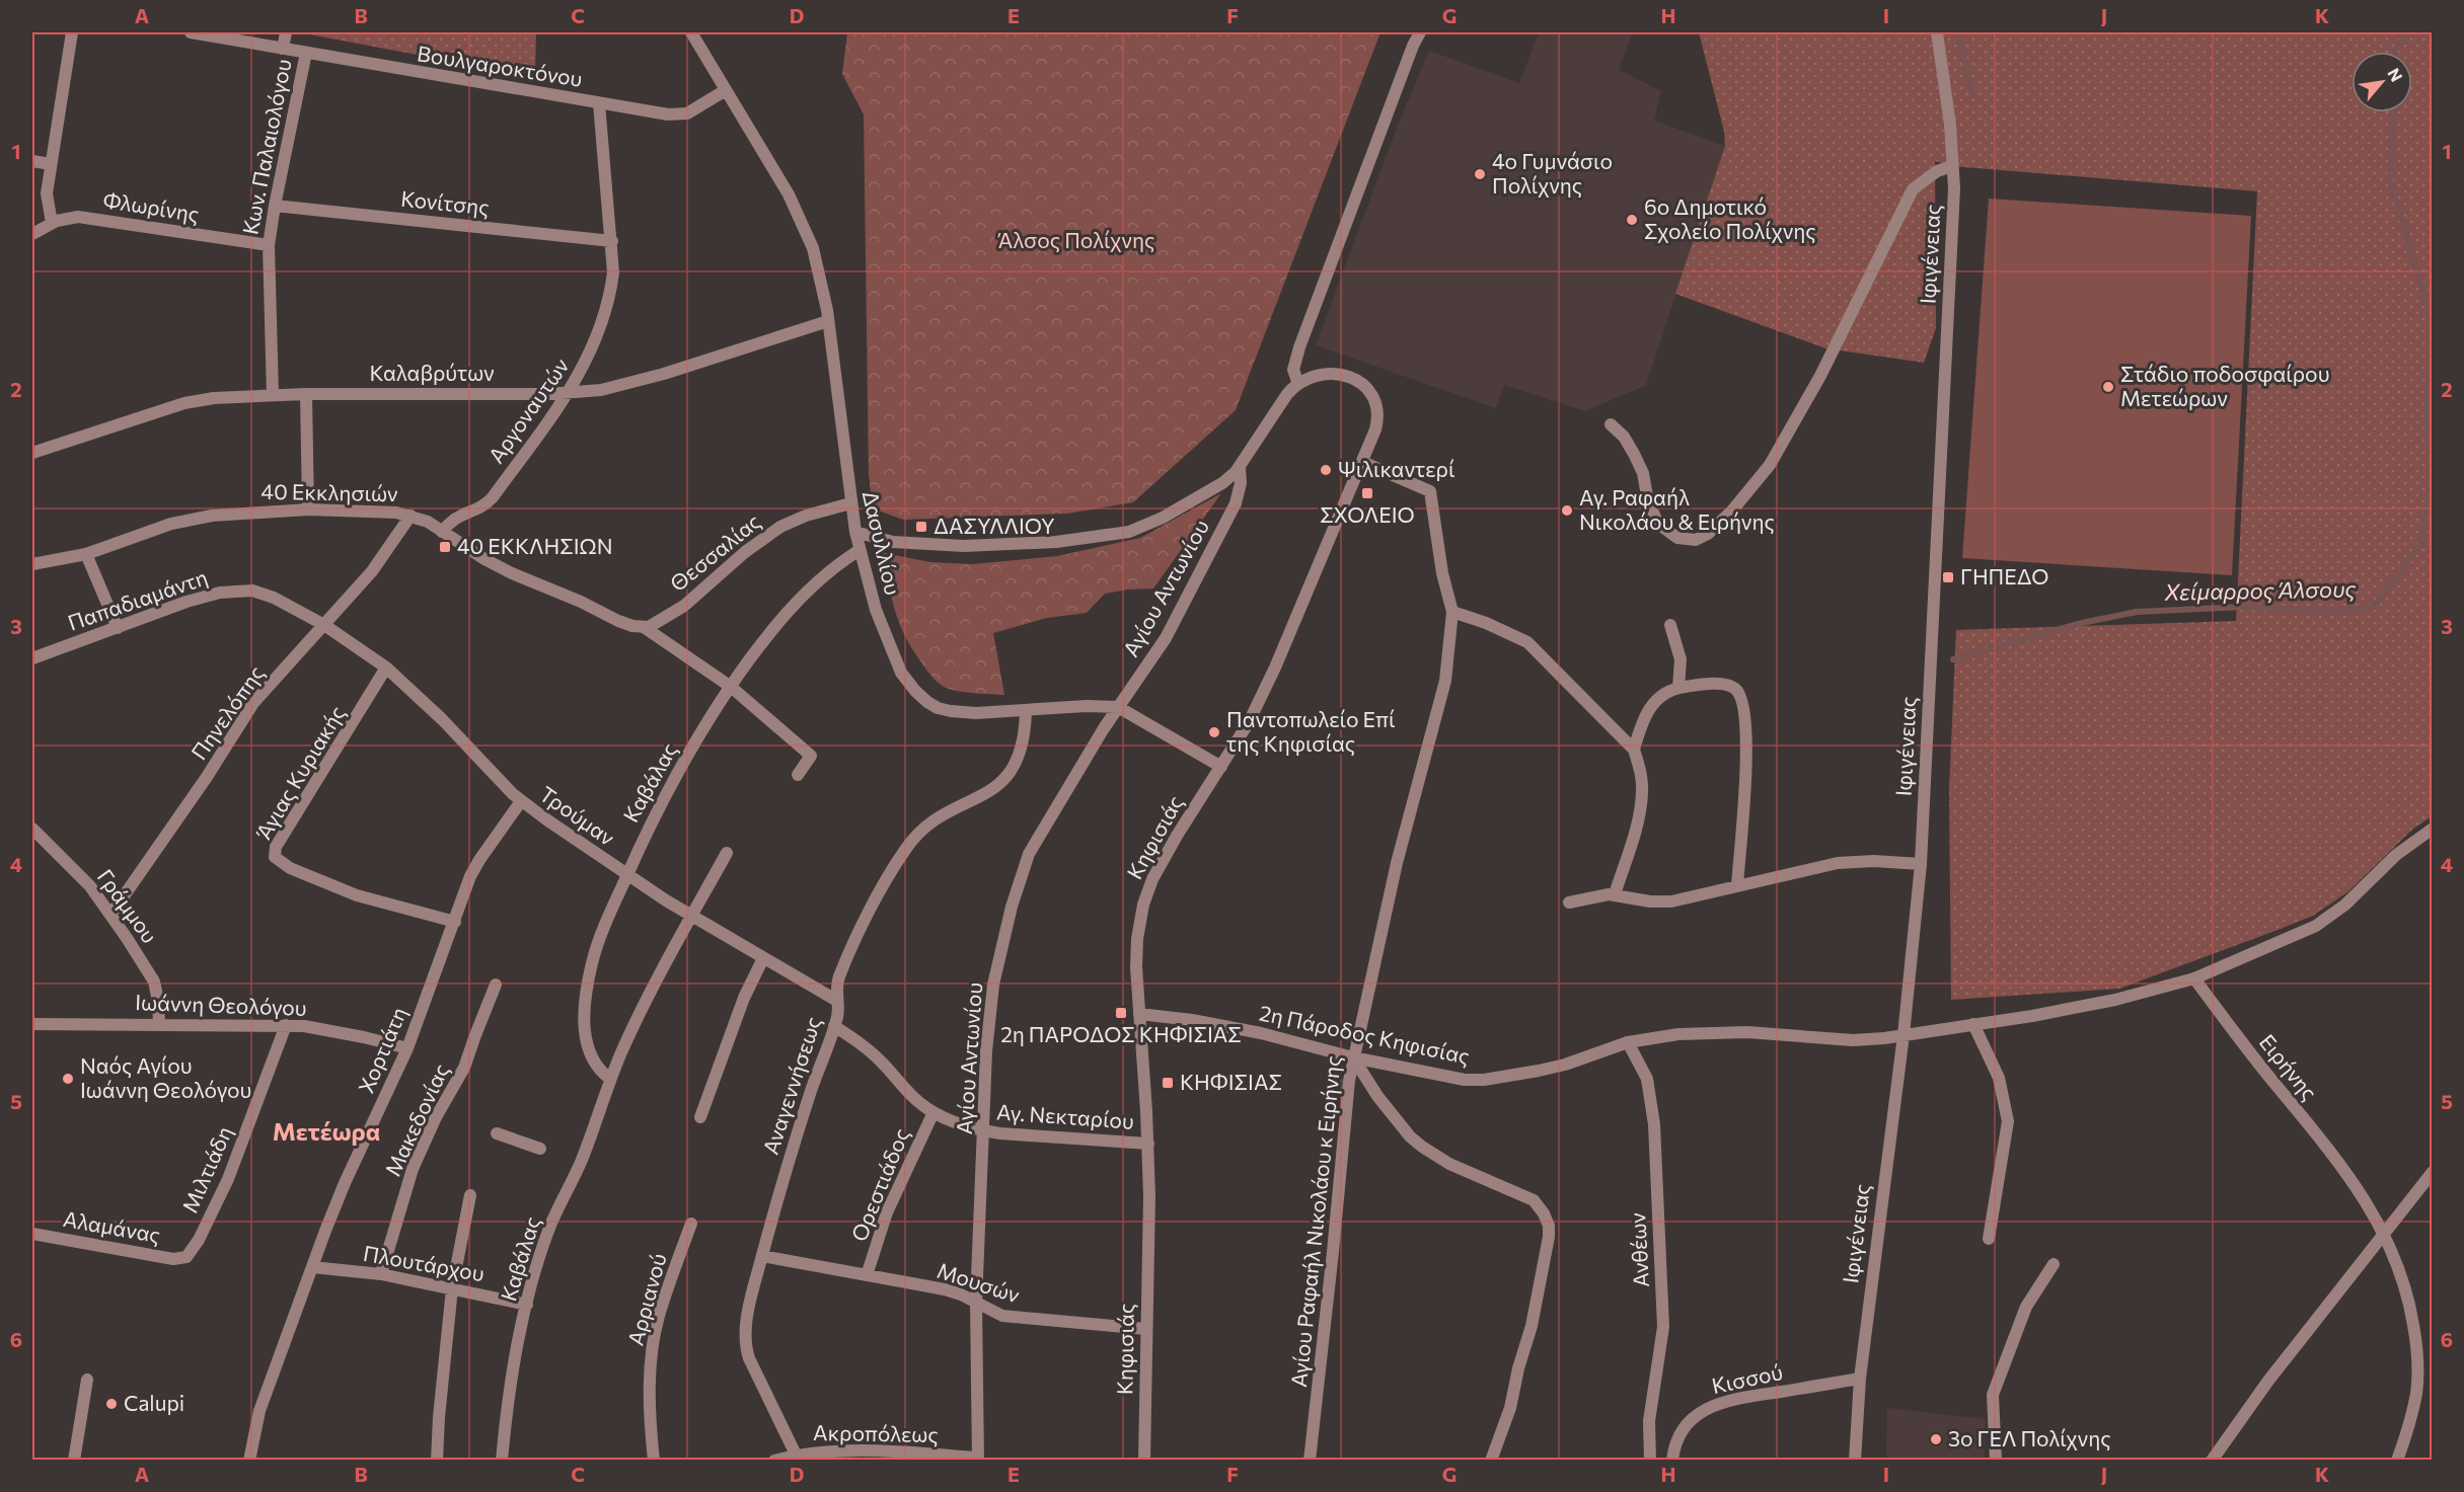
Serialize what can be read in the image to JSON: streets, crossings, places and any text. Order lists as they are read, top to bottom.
{
  "streets": {
    "street": [
      "Βουλγαροκτόνου",
      "Κων. Παλαιολόγου",
      "Κονίτσης",
      "Φλωρίνης",
      "Ιφιγένειας",
      "Καλαβρύτων",
      "Αργοναυτών",
      "40 Εκκλησιών",
      "Δασυλλίου",
      "Θεσσαλίας",
      "Αγίου Αντωνίου",
      "Παπαδιαμάντη",
      "Πηνελόπης",
      "Άγιας Κυριακής",
      "Καβάλας",
      "Τρούμαν",
      "Κηφισιάς",
      "Γράμμου",
      "Ιωάννη Θεολόγου",
      "2η Πάροδος Κηφισίας",
      "Χορτιάτη",
      "Ειρήνης",
      "Αναγεννήσεως",
      "Αγ. Νεκταρίου",
      "Μακεδονίας",
      "Μιλτιάδη",
      "Ορεστιάδος",
      "Αγίου Ραφαήλ Νικολάου κ Ειρήνης",
      "Αλαμάνας",
      "Ανθέων",
      "Πλουτάρχου",
      "Μουσών",
      "Αρριανού",
      "Κισσού",
      "Ακροπόλεως"
    ]
  },
  "crossings": [
    ["Βουλγαροκτόνου", "Κων. Παλαιολόγου"],
    ["Βουλγαροκτόνου", "Αργοναυτών"],
    ["Βουλγαροκτόνου", "Δασυλλίου"],
    ["Κων. Παλαιολόγου", "Κονίτσης"],
    ["Κων. Παλαιολόγου", "Φλωρίνης"],
    ["Κων. Παλαιολόγου", "Καλαβρύτων"],
    ["Κονίτσης", "Αργοναυτών"],
    ["Ιφιγένειας", "2η Πάροδος Κηφισίας"],
    ["Ιφιγένειας", "Κισσού"],
    ["Καλαβρύτων", "Αργοναυτών"],
    ["Καλαβρύτων", "Δασυλλίου"],
    ["Αργοναυτών", "40 Εκκλησιών"],
    ["40 Εκκλησιών", "Θεσσαλίας"],
    ["40 Εκκλησιών", "Πηνελόπης"],
    ["40 Εκκλησιών", "Καβάλας"],
    ["Δασυλλίου", "Θεσσαλίας"],
    ["Δασυλλίου", "Αγίου Αντωνίου"],
    ["Δασυλλίου", "Καβάλας"],
    ["Δασυλλίου", "Κηφισιάς"],
    ["Δασυλλίου", "Αναγεννήσεως"],
    ["Αγίου Αντωνίου", "Αγ. Νεκταρίου"],
    ["Αγίου Αντωνίου", "Μουσών"],
    ["Αγίου Αντωνίου", "Ακροπόλεως"],
    ["Παπαδιαμάντη", "Πηνελόπης"],
    ["Παπαδιαμάντη", "Τρούμαν"],
    ["Πηνελόπης", "Τρούμαν"],
    ["Πηνελόπης", "Γράμμου"],
    ["Άγιας Κυριακής", "Τρούμαν"],
    ["Άγιας Κυριακής", "Χορτιάτη"],
    ["Καβάλας", "Τρούμαν"],
    ["Καβάλας", "Πλουτάρχου"],
    ["Τρούμαν", "Χορτιάτη"],
    ["Τρούμαν", "Αναγεννήσεως"],
    ["Κηφισιάς", "2η Πάροδος Κηφισίας"],
    ["Κηφισιάς", "Αγ. Νεκταρίου"],
    ["Κηφισιάς", "Αγίου Ραφαήλ Νικολάου κ Ειρήνης"],
    ["Κηφισιάς", "Μουσών"],
    ["Γράμμου", "Ιωάννη Θεολόγου"],
    ["Ιωάννη Θεολόγου", "Χορτιάτη"],
    ["Ιωάννη Θεολόγου", "Μιλτιάδη"],
    ["2η Πάροδος Κηφισίας", "Αγίου Ραφαήλ Νικολάου κ Ειρήνης"],
    ["2η Πάροδος Κηφισίας", "Ανθέων"],
    ["Χορτιάτη", "Πλουτάρχου"],
    ["Αναγεννήσεως", "Αγ. Νεκταρίου"],
    ["Αναγεννήσεως", "Μουσών"],
    ["Αναγεννήσεως", "Ακροπόλεως"],
    ["Αγ. Νεκταρίου", "Ορεστιάδος"],
    ["Μακεδονίας", "Πλουτάρχου"],
    ["Μιλτιάδη", "Αλαμάνας"],
    ["Ορεστιάδος", "Μουσών"]
  ],
  "districts": ["Μετέωρα"],
  "water": ["Χείμαρρος Άλσους"],
  "parks": ["Άλσος Πολίχνης"],
  "places": {
    "other": [
      "4ο Γυμνάσιο Πολίχνης",
      "6ο Δημοτικό Σχολείο Πολίχνης",
      "Στάδιο ποδοσφαίρου Μετεώρων",
      "Ψιλικαντερί",
      "Αγ. Ραφαήλ Νικολάου & Ειρήνης",
      "Παντοπωλείο Επί της Κηφισίας",
      "Ναός Αγίου Ιωάννη Θεολόγου",
      "Calupi",
      "3o ΓΕΛ Πολίχνης"
    ],
    "transit": [
      "ΣΧΟΛΕΙΟ",
      "ΔΑΣΥΛΛΙΟΥ",
      "40 ΕΚΚΛΗΣΙΩΝ",
      "ΓΗΠΕΔΟ",
      "2η ΠΑΡΟΔΟΣ ΚΗΦΙΣΙΑΣ",
      "ΚΗΦΙΣΙΑΣ"
    ]
  },
  "north": "top right",
  "grid": {
    "columns": [
      "A",
      "B",
      "C",
      "D",
      "E",
      "F",
      "G",
      "H",
      "I",
      "J",
      "K"
    ],
    "rows": [
      "1",
      "2",
      "3",
      "4",
      "5",
      "6"
    ]
  }
}
